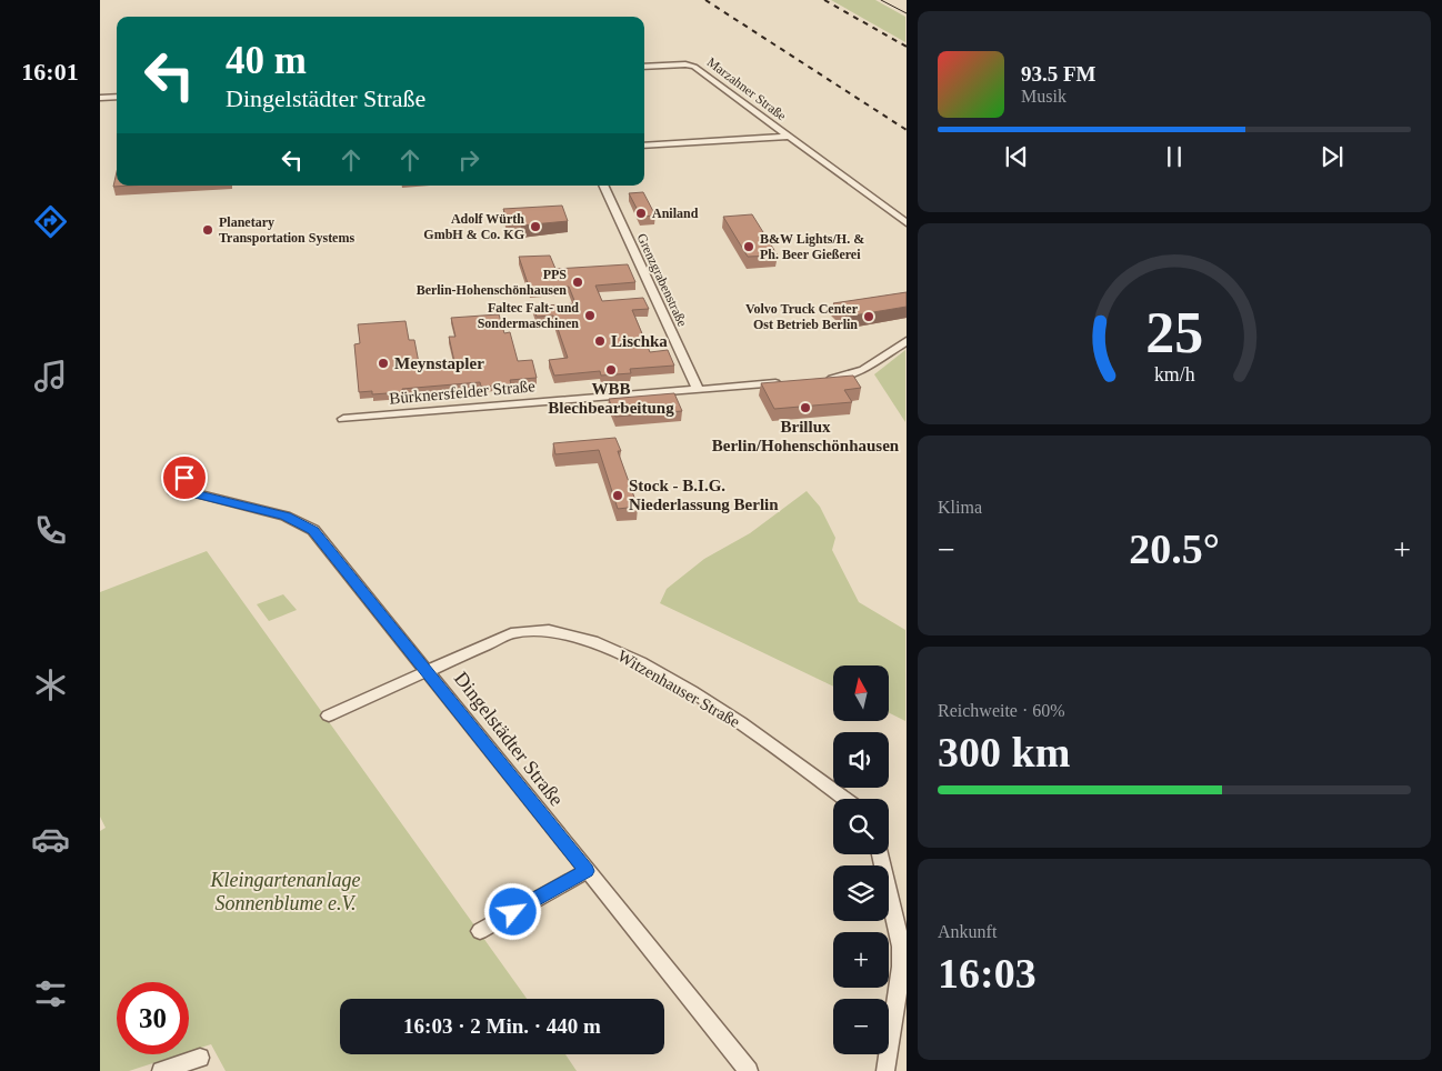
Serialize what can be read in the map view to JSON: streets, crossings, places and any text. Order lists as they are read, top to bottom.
{
  "streets": {
    "street": [
      "Marzahner Straße",
      "Grenzgrabenstraße",
      "Bürknersfelder Straße",
      "Witzenhauser Straße",
      "Dingelstädter Straße"
    ]
  },
  "crossings": [
    ["Grenzgrabenstraße", "Bürknersfelder Straße"],
    ["Witzenhauser Straße", "Dingelstädter Straße"]
  ],
  "parks": ["Kleingartenanlage Sonnenblume e.V."],
  "places": [
    "Aniland",
    "Adolf Würth GmbH & Co. KG",
    "Planetary Transportation Systems",
    "B&W Lights/H. & Ph. Beer Gießerei",
    "PPS Berlin-Hohenschönhausen",
    "Faltec Falt- und Sondermaschinen",
    "Volvo Truck Center Ost Betrieb Berlin",
    "Lischka",
    "Meynstapler",
    "WBB Blechbearbeitung",
    "Brillux Berlin/Hohenschönhausen",
    "Stock - B.I.G. Niederlassung Berlin"
  ],
  "north": "top",
  "page": {
    "tabs": "16:01",
    "turn": ["40 m", "Dingelstädter Straße"],
    "song": ["93.5 FM", "Musik"],
    "tile": [
      "Klima",
      ["Reichweite · 60%", "300 km"],
      ["Ankunft", "16:03"]
    ],
    "heat": ["−", "20.5°", "+"],
    "map_buttons": ["+", "−"],
    "limit": "30",
    "trip": "16:03 · 2 Min. · 440 m",
    "gauge": ["25", "km/h"]
  }
}
